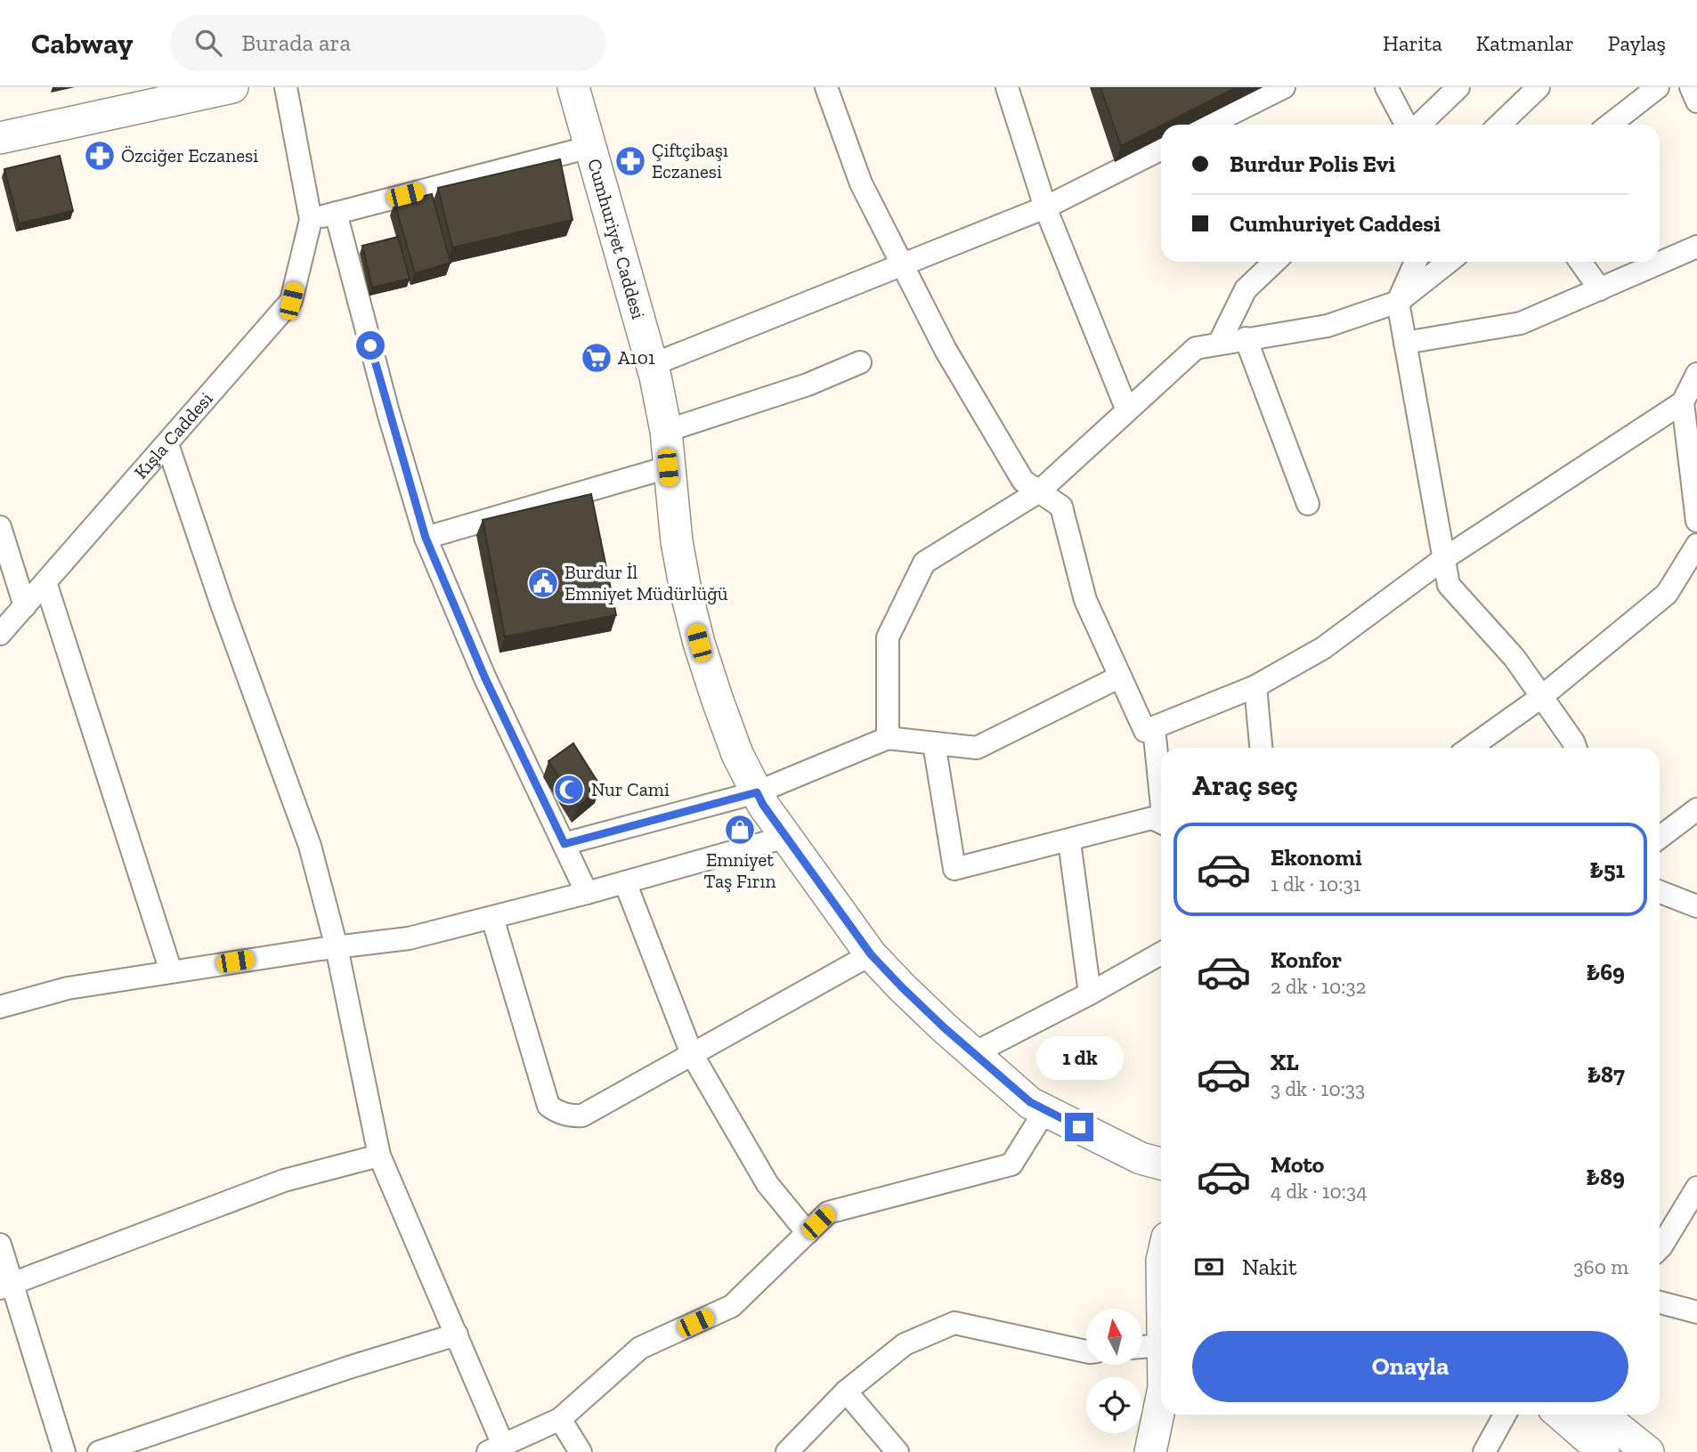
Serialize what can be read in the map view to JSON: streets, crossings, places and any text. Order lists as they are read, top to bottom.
{
  "streets": {
    "main road": ["Cumhuriyet Caddesi"],
    "street": ["Kışla Caddesi"]
  },
  "places": {
    "pharmacy": ["Özciğer Eczanesi", "Çiftçibaşı Eczanesi"],
    "supermarket": ["A101"],
    "public building": ["Burdur İl Emniyet Müdürlüğü"],
    "mosque": ["Nur Cami"],
    "shop": ["Emniyet Taş Fırın"]
  },
  "north": "top",
  "page": {
    "header": "Cabway",
    "search": "Burada ara",
    "nav": ["Harita", "Katmanlar", "Paylaş"],
    "banner": ["Burdur Polis Evi", "Cumhuriyet Caddesi"],
    "heading": "Araç seç",
    "list": [
      {
        "name": "Ekonomi",
        "note": "1 dk · 10:31",
        "value": "₺51"
      },
      {
        "name": "Konfor",
        "note": "2 dk · 10:32",
        "value": "₺69"
      },
      {
        "name": "XL",
        "note": "3 dk · 10:33",
        "value": "₺87"
      },
      {
        "name": "Moto",
        "note": "4 dk · 10:34",
        "value": "₺89"
      }
    ],
    "bubble": "1 dk",
    "pay": ["Nakit", "360 m"],
    "buttons": "Onayla"
  }
}
